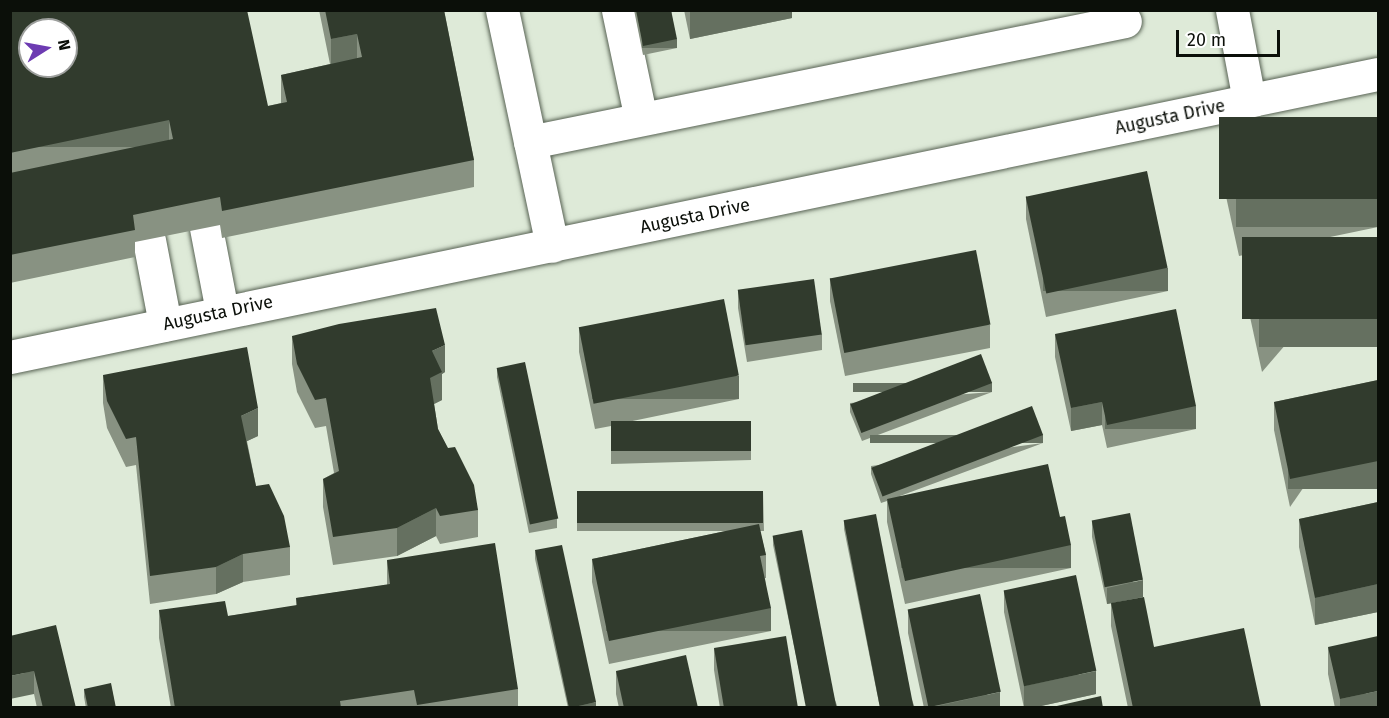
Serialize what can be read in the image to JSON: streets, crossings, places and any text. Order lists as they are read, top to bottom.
{
  "streets": {
    "street": ["Augusta Drive"]
  },
  "scale_bar": "20 m",
  "north": "right"
}
